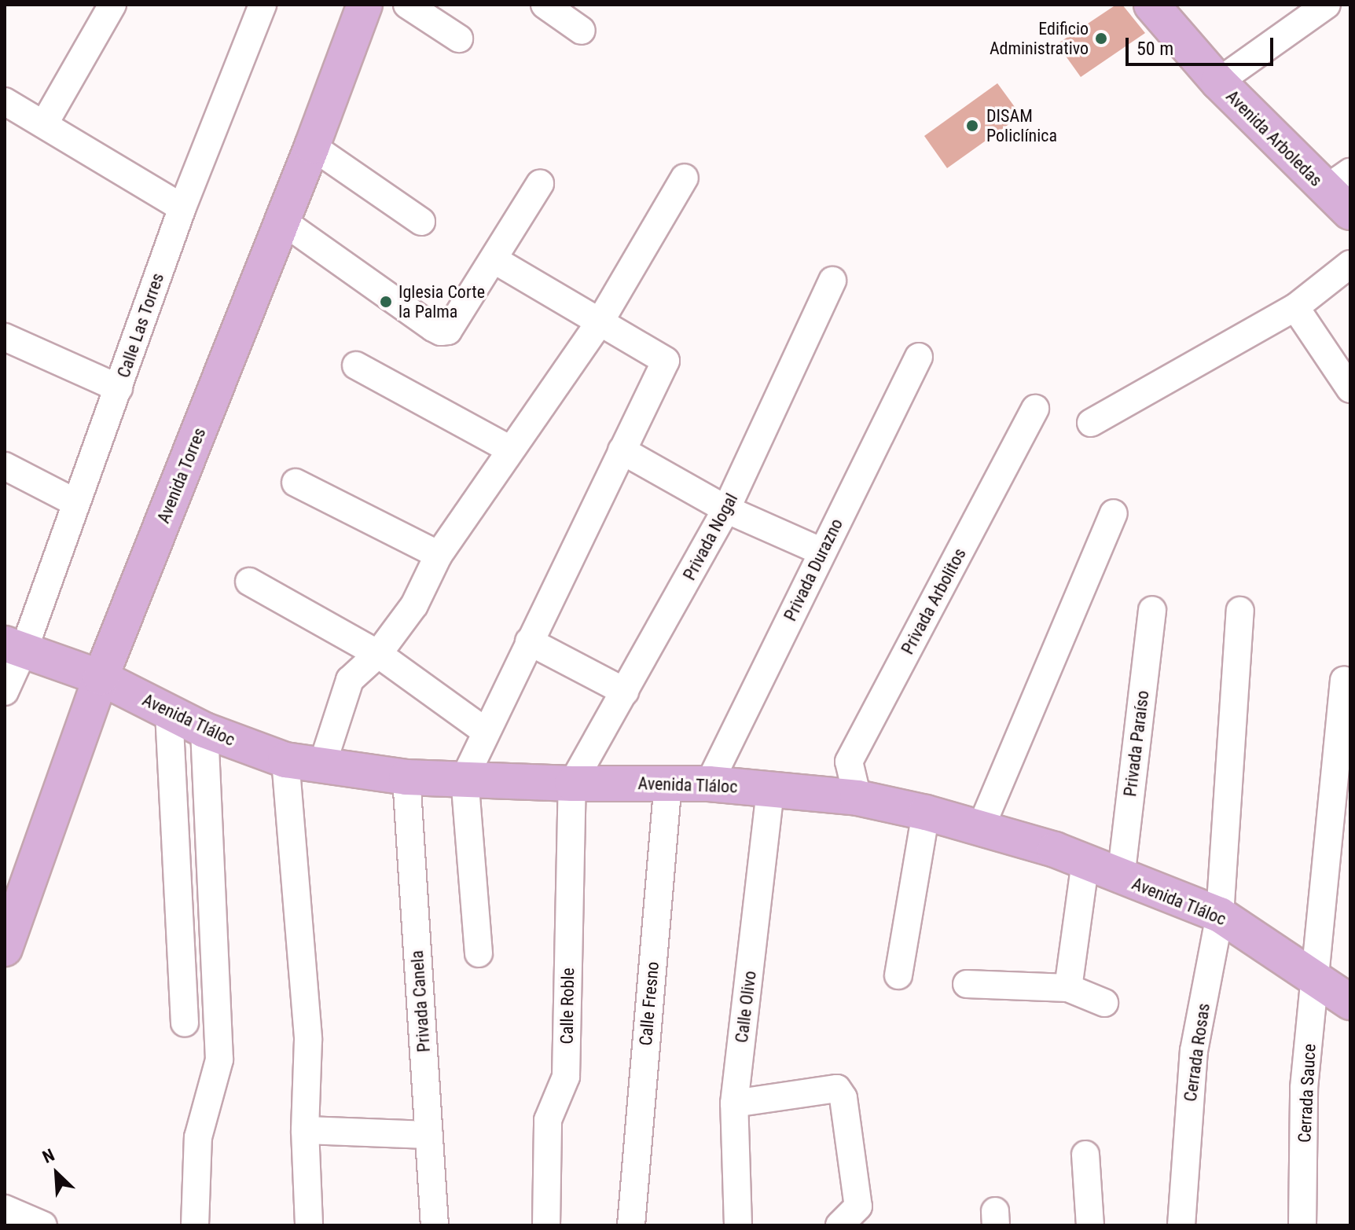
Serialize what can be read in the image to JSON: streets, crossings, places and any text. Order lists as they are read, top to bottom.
{
  "streets": {
    "main road": ["Avenida Arboledas", "Avenida Torres", "Avenida Tláloc"],
    "street": [
      "Calle Las Torres",
      "Privada Nogal",
      "Privada Durazno",
      "Privada Arbolitos",
      "Privada Paraíso",
      "Privada Canela",
      "Calle Fresno",
      "Calle Roble",
      "Calle Olivo",
      "Cerrada Rosas",
      "Cerrada Sauce"
    ]
  },
  "crossings": [
    ["Calle Las Torres", "Avenida Tláloc"],
    ["Avenida Torres", "Avenida Tláloc"],
    ["Privada Nogal", "Avenida Tláloc"],
    ["Privada Nogal", "Calle Roble"],
    ["Privada Durazno", "Avenida Tláloc"],
    ["Privada Arbolitos", "Avenida Tláloc"],
    ["Avenida Tláloc", "Privada Paraíso"],
    ["Avenida Tláloc", "Privada Canela"],
    ["Avenida Tláloc", "Calle Fresno"],
    ["Avenida Tláloc", "Calle Roble"],
    ["Avenida Tláloc", "Calle Olivo"],
    ["Avenida Tláloc", "Cerrada Rosas"],
    ["Avenida Tláloc", "Cerrada Sauce"]
  ],
  "places": ["Edificio Administrativo", "DISAM Policlínica", "Iglesia Corte la Palma"],
  "scale_bar": "50 m",
  "north": "top left"
}
